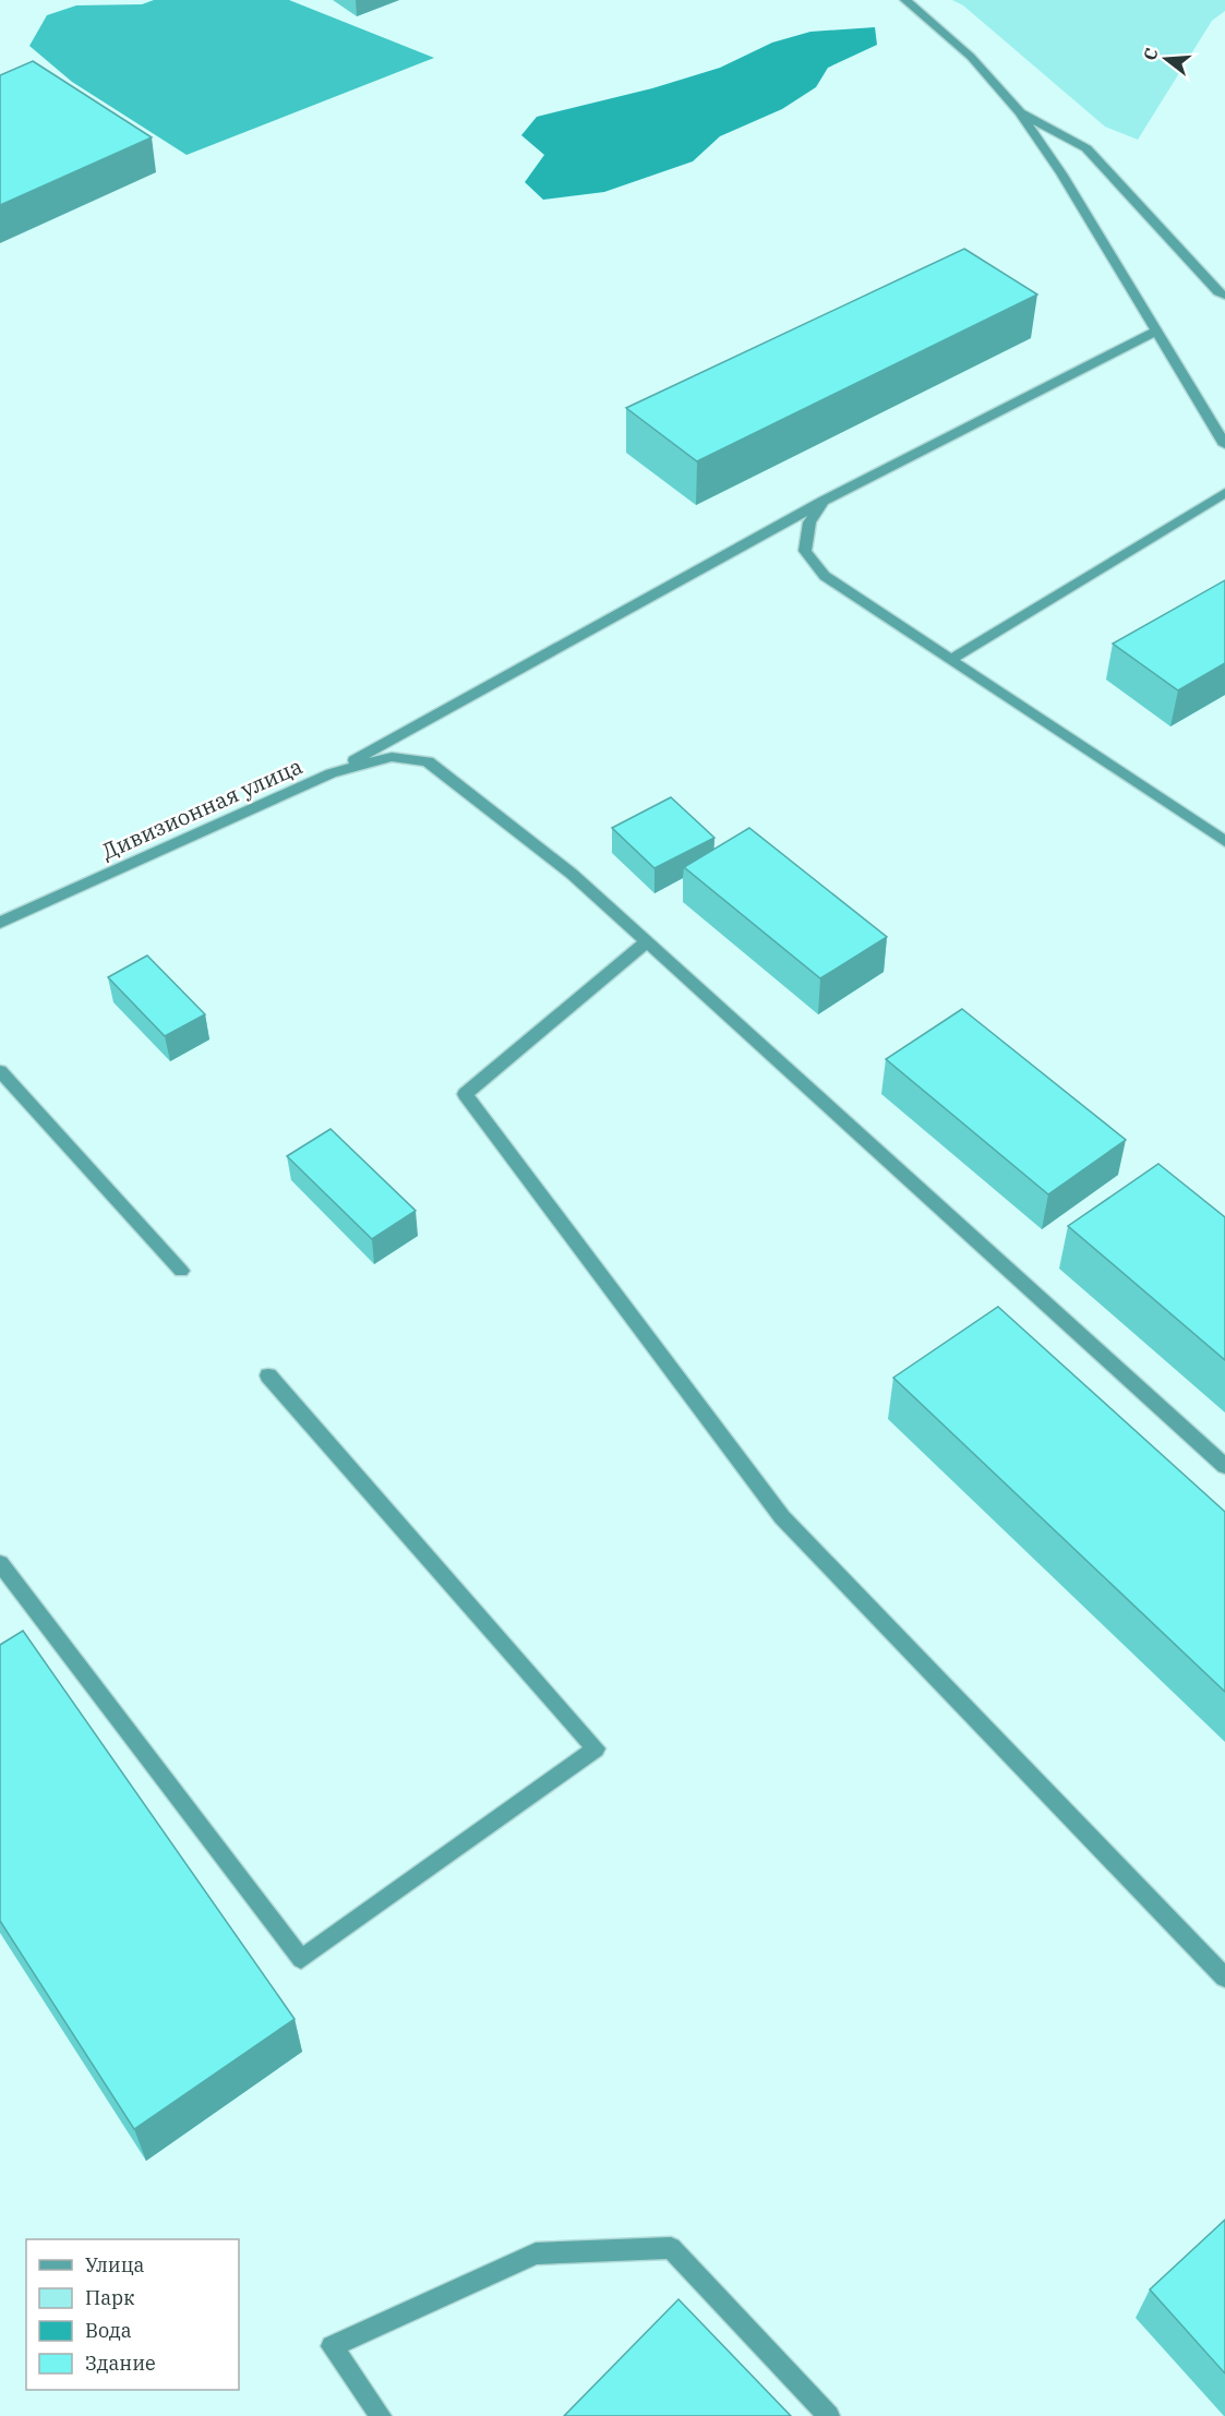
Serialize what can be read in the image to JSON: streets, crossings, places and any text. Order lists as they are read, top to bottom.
{
  "streets": {
    "street": ["Дивизионная улица"]
  },
  "legend": [
    "Улица",
    "Парк",
    "Вода",
    "Здание"
  ],
  "north": "left"
}
